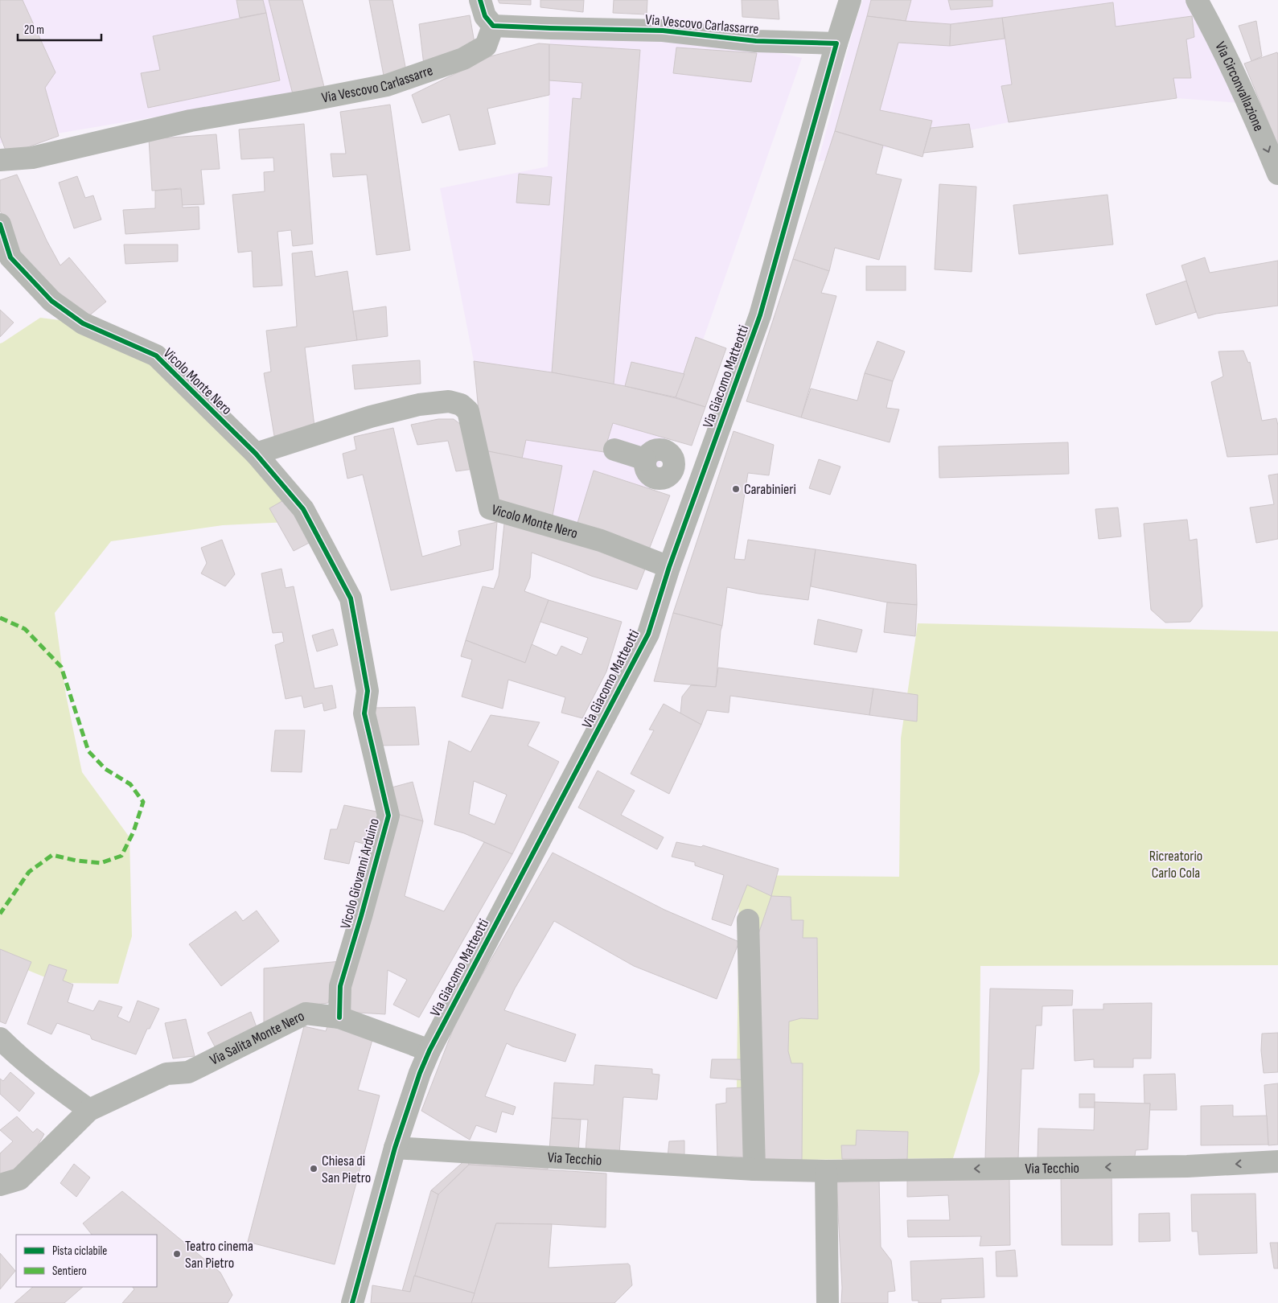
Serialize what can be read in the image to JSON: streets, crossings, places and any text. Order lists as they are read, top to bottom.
{
  "streets": {
    "street": [
      "Via Vescovo Carlassarre",
      "Via Circonvallazione",
      "Via Giacomo Matteotti",
      "Vicolo Monte Nero",
      "Vicolo Giovanni Arduino",
      "Via Salita Monte Nero",
      "Via Tecchio"
    ]
  },
  "crossings": [
    ["Via Vescovo Carlassarre", "Via Giacomo Matteotti"],
    ["Via Giacomo Matteotti", "Vicolo Monte Nero"],
    ["Via Giacomo Matteotti", "Via Salita Monte Nero"],
    ["Via Giacomo Matteotti", "Via Tecchio"],
    ["Vicolo Monte Nero", "Vicolo Giovanni Arduino"],
    ["Vicolo Giovanni Arduino", "Via Salita Monte Nero"]
  ],
  "one_way": ["Via Circonvallazione", "Via Tecchio"],
  "parks": ["Ricreatorio Carlo Cola"],
  "places": ["Carabinieri", "Chiesa di San Pietro", "Teatro cinema San Pietro"],
  "legend": ["Pista ciclabile", "Sentiero"],
  "scale_bar": "20 m"
}
